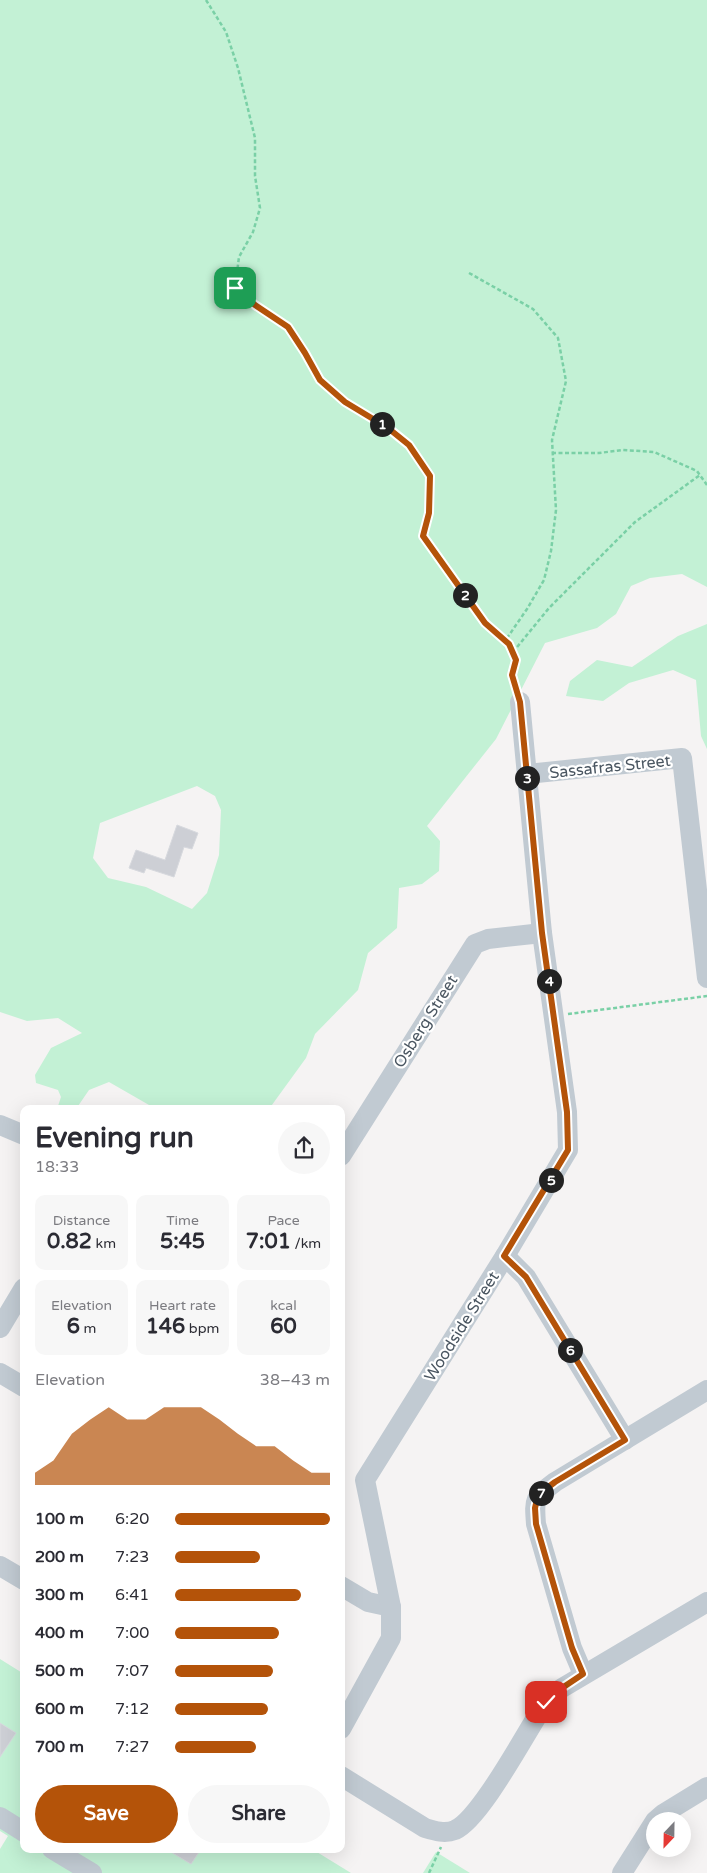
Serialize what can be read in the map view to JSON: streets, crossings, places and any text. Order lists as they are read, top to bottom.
{
  "streets": {
    "street": ["Sassafras Street", "Osberg Street", "Woodside Street"]
  },
  "crossings": [
    ["Sassafras Street", "Woodside Street"],
    ["Osberg Street", "Woodside Street"]
  ],
  "north": "bottom",
  "page": {
    "pins": [
      "1",
      "2",
      "3",
      "4",
      "5",
      "6",
      "7"
    ],
    "heading": ["Evening run", "18:33"],
    "stats": [
      ["Distance", "0.82 km"],
      ["Time", "5:45"],
      ["Pace", "7:01 /km"],
      ["Elevation", "6 m"],
      ["Heart rate", "146 bpm"],
      ["kcal", "60"]
    ],
    "chart": ["Elevation", "38–43 m"],
    "list": [
      {
        "name": "100 m",
        "note": "6:20"
      },
      {
        "name": "200 m",
        "note": "7:23"
      },
      {
        "name": "300 m",
        "note": "6:41"
      },
      {
        "name": "400 m",
        "note": "7:00"
      },
      {
        "name": "500 m",
        "note": "7:07"
      },
      {
        "name": "600 m",
        "note": "7:12"
      },
      {
        "name": "700 m",
        "note": "7:27"
      }
    ],
    "buttons": ["Save", "Share"]
  }
}
